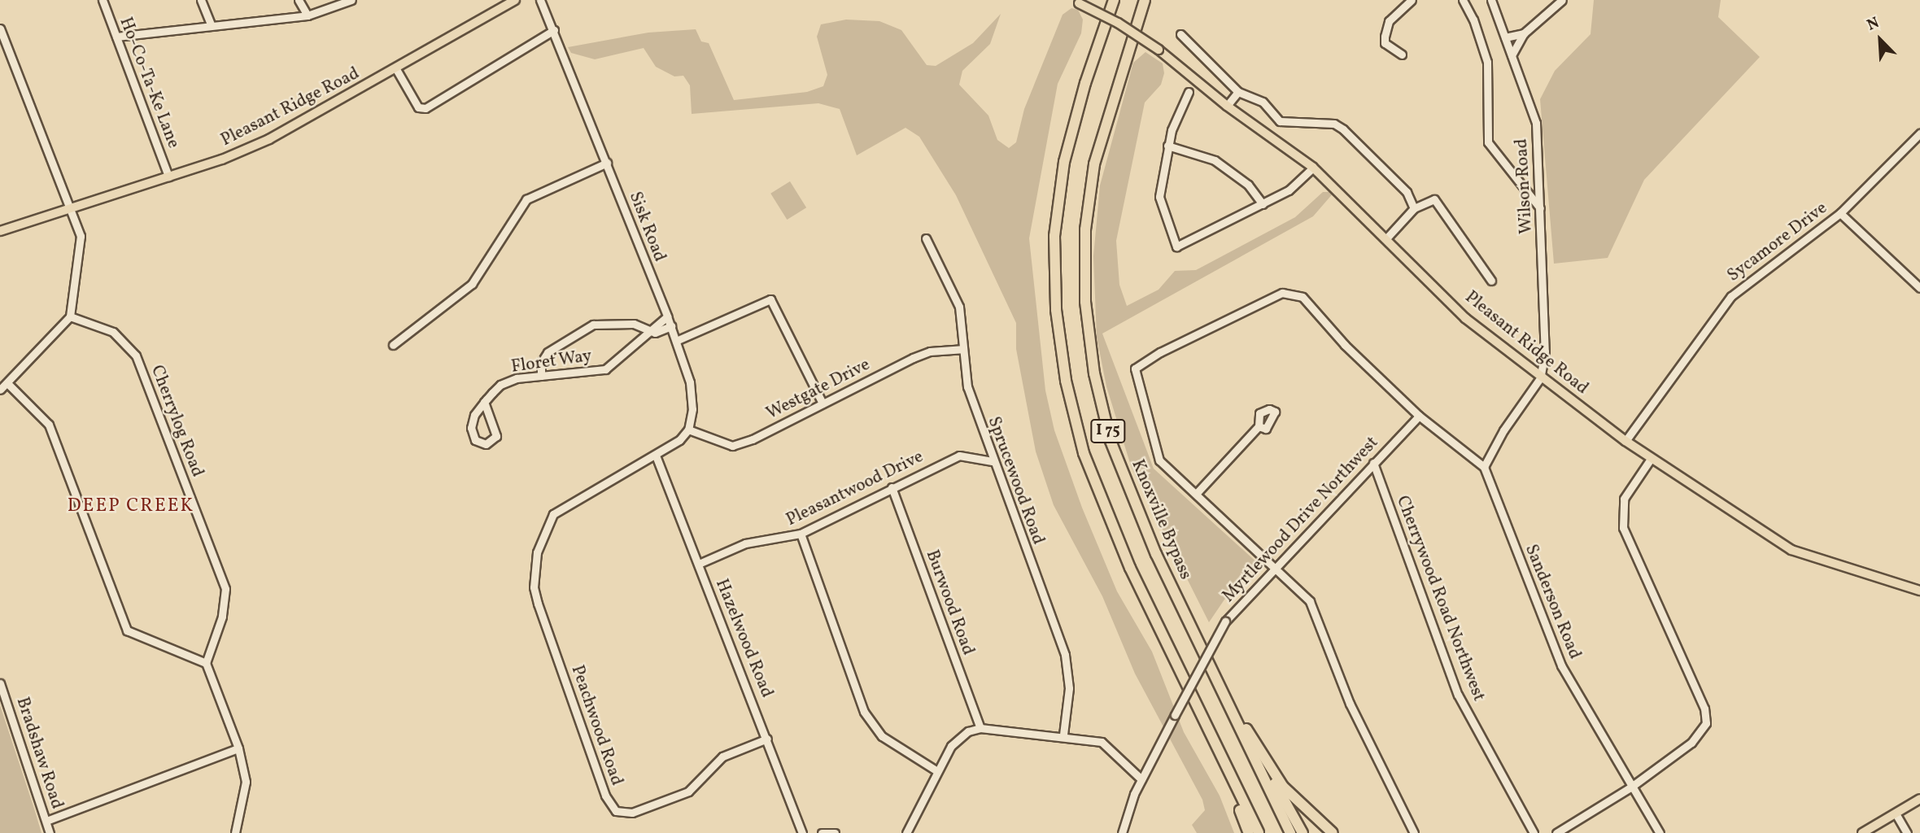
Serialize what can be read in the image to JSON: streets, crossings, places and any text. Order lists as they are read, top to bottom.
{
  "streets": {
    "highway": ["I 75", "Knoxville Bypass"],
    "main road": ["Pleasant Ridge Road"],
    "street": [
      "Ho-Co-Ta-Ke Lane",
      "Wilson Road",
      "Sisk Road",
      "Sycamore Drive",
      "Floret Way",
      "Westgate Drive",
      "Cherrylog Road",
      "Sprucewood Road",
      "Pleasantwood Drive",
      "Myrtlewood Drive Northwest",
      "Cherrywood Road Northwest",
      "Sanderson Road",
      "Burwood Road",
      "Hazelwood Road",
      "Peachwood Road",
      "Bradshaw Road"
    ]
  },
  "crossings": [
    ["Ho-Co-Ta-Ke Lane", "Pleasant Ridge Road"],
    ["Pleasant Ridge Road", "Wilson Road"],
    ["Pleasant Ridge Road", "Sycamore Drive"],
    ["Sisk Road", "Floret Way"],
    ["Sisk Road", "Westgate Drive"],
    ["Westgate Drive", "Sprucewood Road"],
    ["Sprucewood Road", "Pleasantwood Drive"],
    ["Pleasantwood Drive", "Burwood Road"],
    ["Pleasantwood Drive", "Hazelwood Road"],
    ["Myrtlewood Drive Northwest", "Cherrywood Road Northwest"],
    ["Hazelwood Road", "Peachwood Road"]
  ],
  "districts": ["DEEP CREEK"],
  "north": "top left"
}
